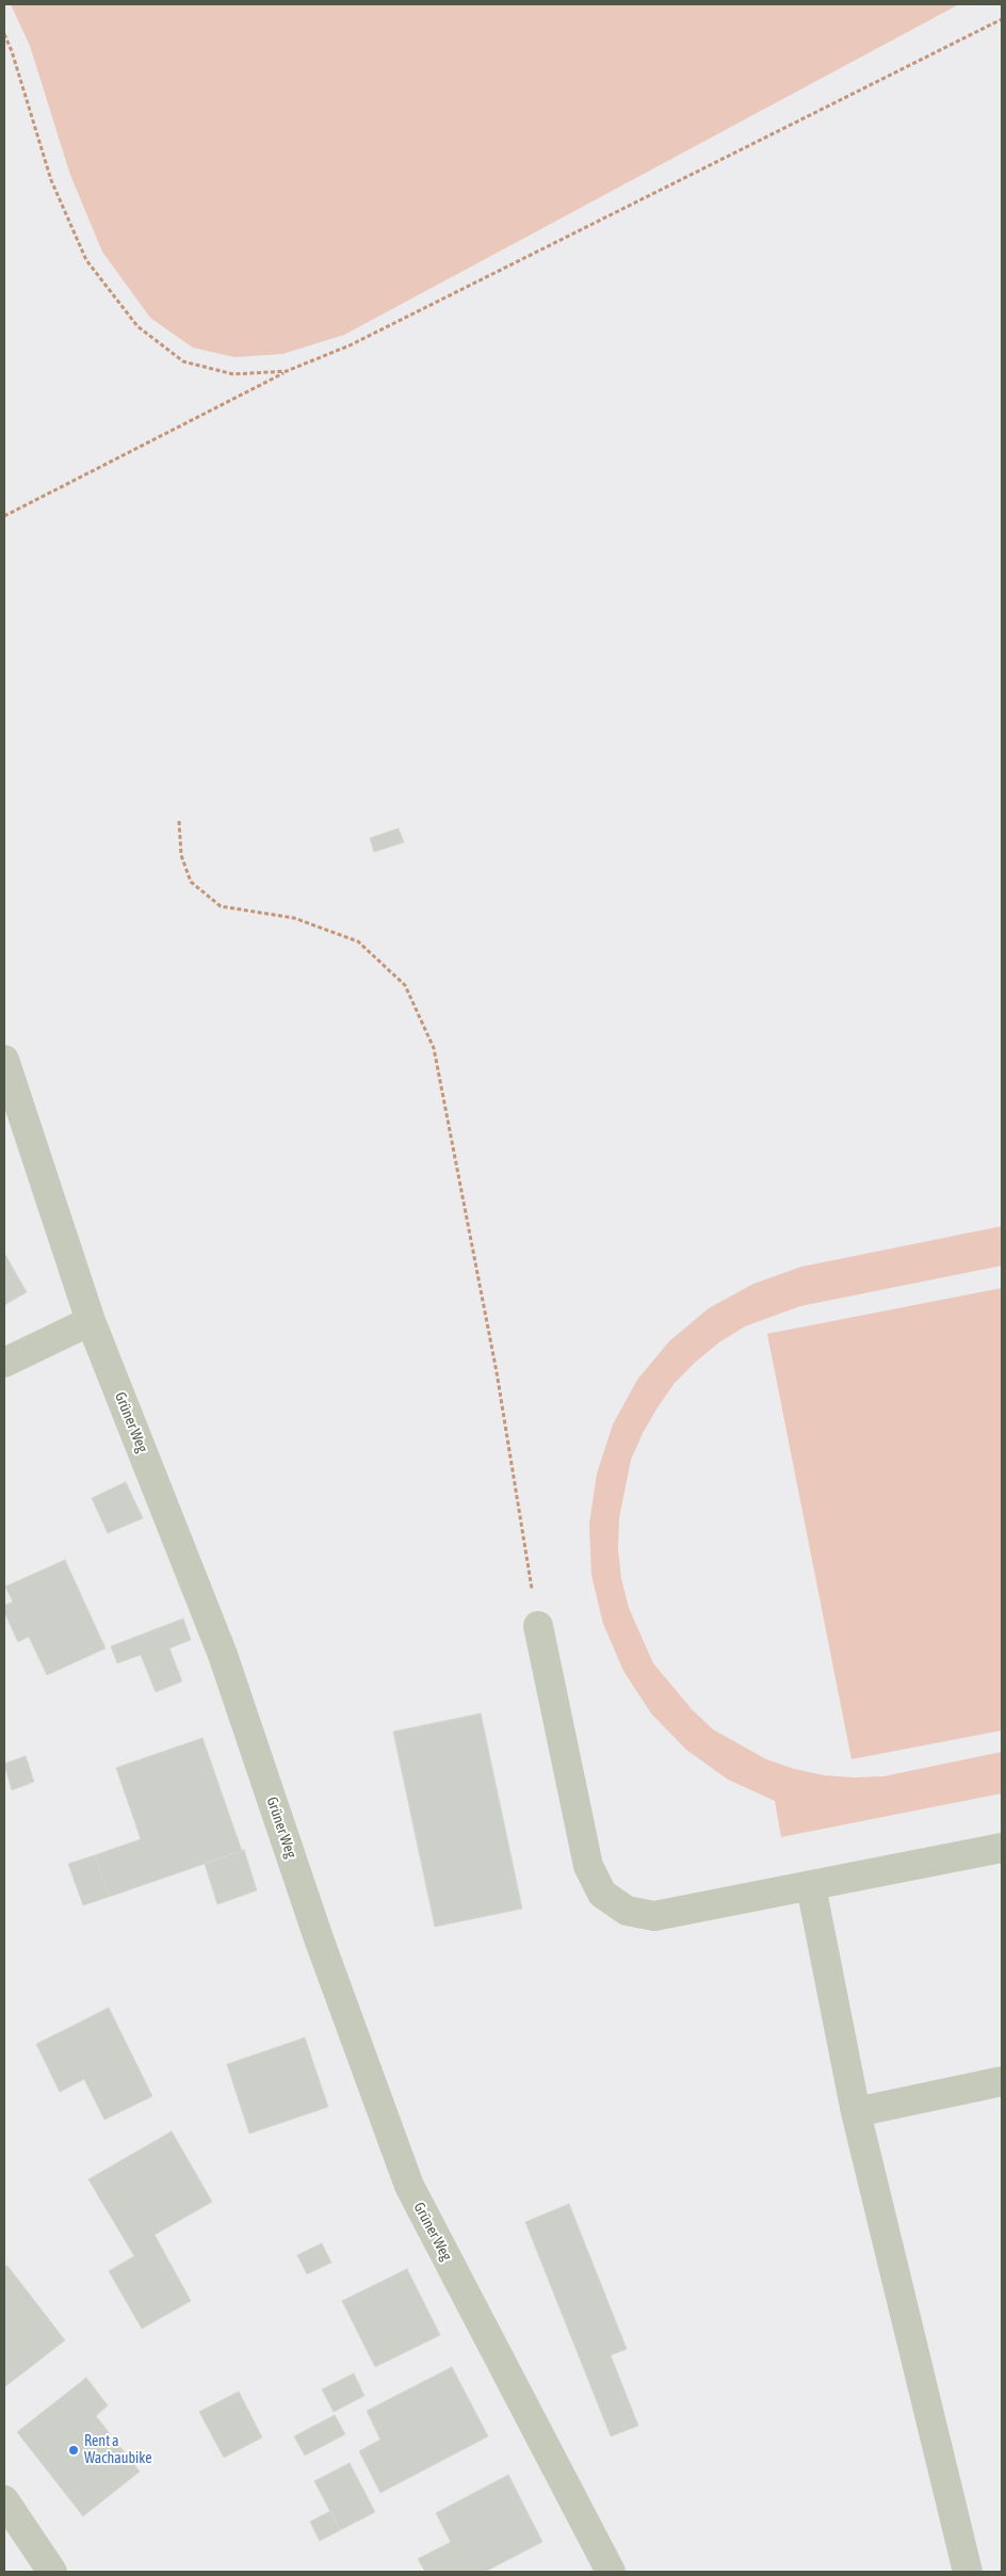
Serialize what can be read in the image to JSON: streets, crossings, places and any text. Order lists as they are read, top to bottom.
{
  "streets": {
    "street": ["Grüner Weg"]
  },
  "places": ["Rent a Wachaubike"]
}
